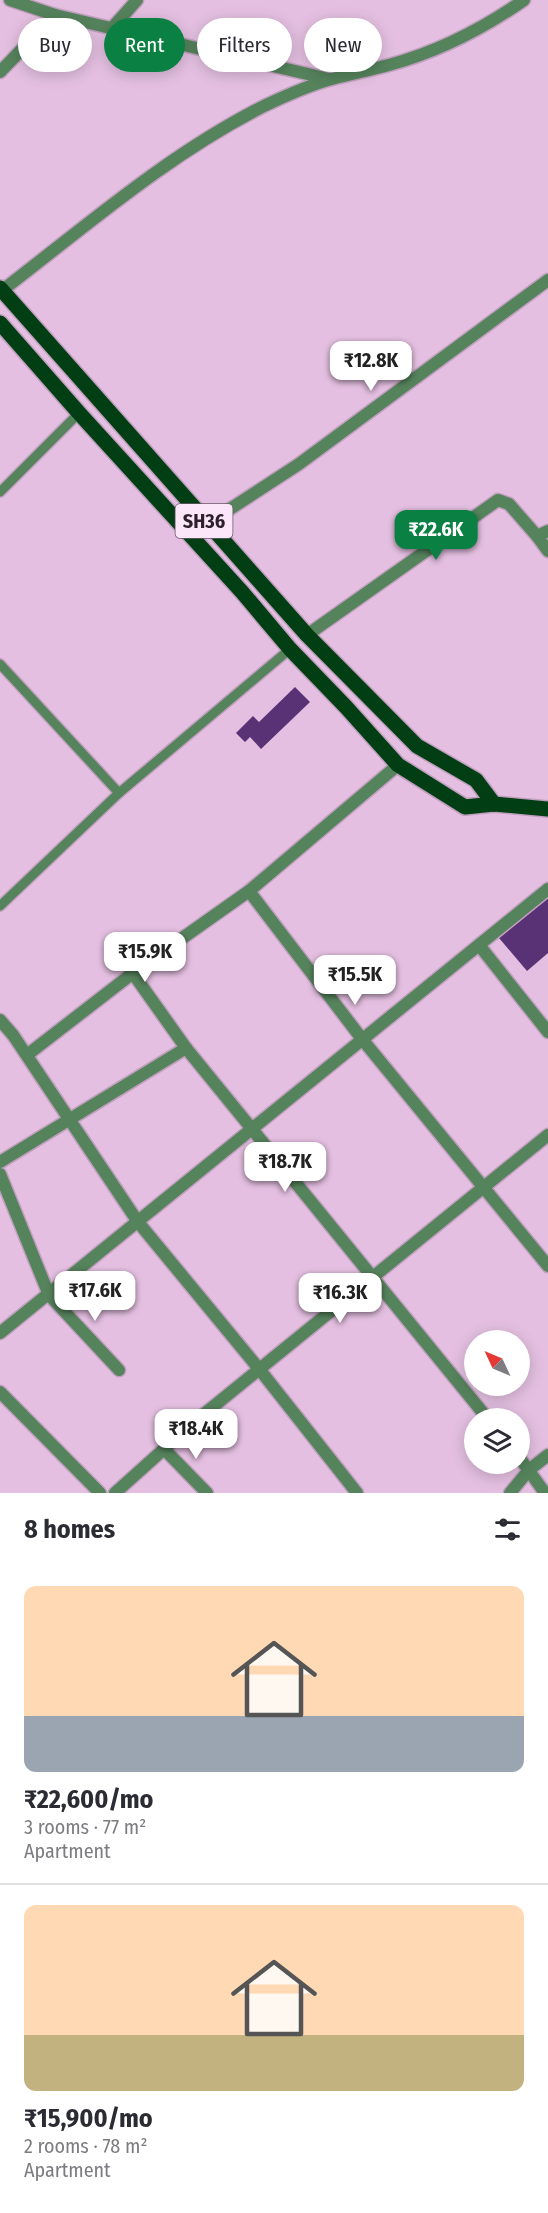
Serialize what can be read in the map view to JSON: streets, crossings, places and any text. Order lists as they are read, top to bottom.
{
  "streets": {
    "main road": ["SH36"]
  },
  "north": "top left",
  "page": {
    "chip": [
      "Buy",
      "Rent",
      "Filters",
      "New"
    ],
    "price": [
      "₹12.8K",
      "₹22.6K",
      "₹15.9K",
      "₹15.5K",
      "₹18.7K",
      "₹17.6K",
      "₹16.3K",
      "₹18.4K"
    ],
    "heading": "8 homes",
    "list": [
      {
        "name": "₹22,600/mo",
        "note": "3 rooms · 77 m² · Apartment"
      },
      {
        "name": "₹15,900/mo",
        "note": "2 rooms · 78 m² · Apartment"
      }
    ]
  }
}
